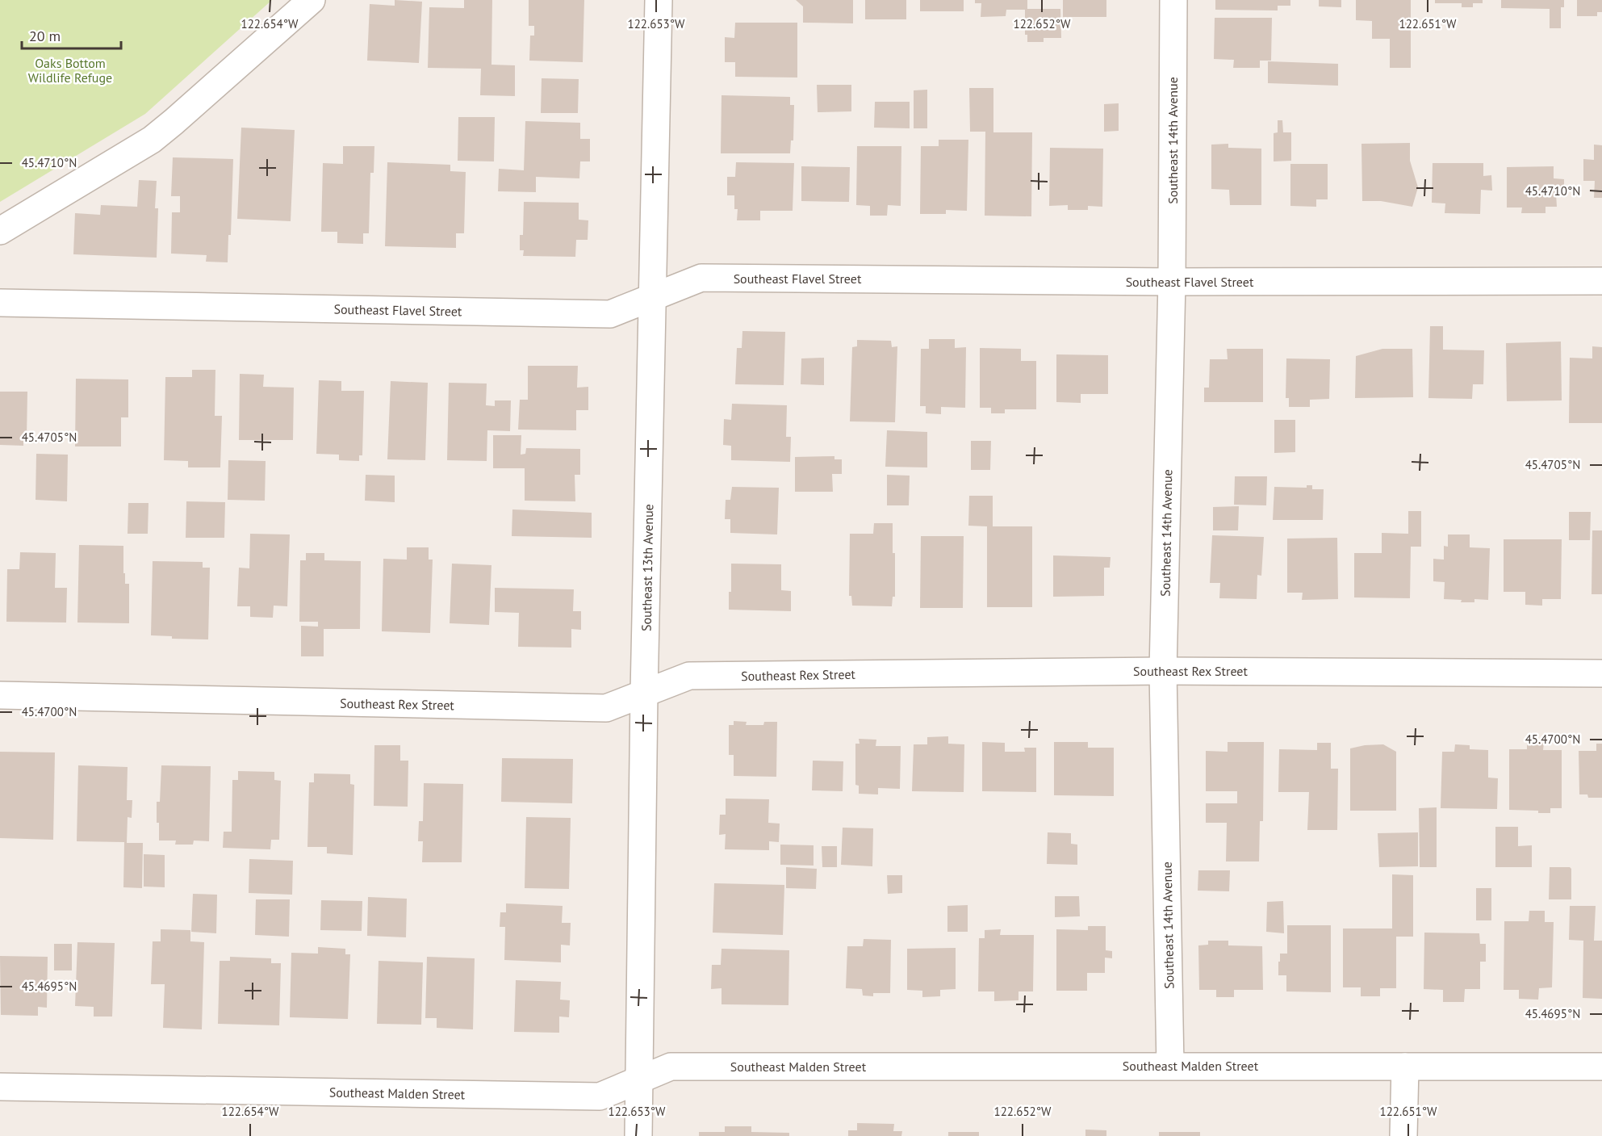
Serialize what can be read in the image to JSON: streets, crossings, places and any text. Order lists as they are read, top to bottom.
{
  "streets": {
    "street": [
      "Southeast 14th Avenue",
      "Southeast Flavel Street",
      "Southeast 13th Avenue",
      "Southeast Rex Street",
      "Southeast Malden Street"
    ]
  },
  "crossings": [
    ["Southeast 14th Avenue", "Southeast Flavel Street"],
    ["Southeast 14th Avenue", "Southeast Rex Street"],
    ["Southeast 14th Avenue", "Southeast Malden Street"],
    ["Southeast Flavel Street", "Southeast 13th Avenue"],
    ["Southeast 13th Avenue", "Southeast Rex Street"],
    ["Southeast 13th Avenue", "Southeast Malden Street"]
  ],
  "parks": ["Oaks Bottom Wildlife Refuge"],
  "scale_bar": "20 m",
  "coordinates": [
    "122.654°W",
    "122.653°W",
    "122.652°W",
    "122.651°W",
    "45.4710°N",
    "45.4705°N",
    "45.4700°N",
    "45.4695°N"
  ]
}
